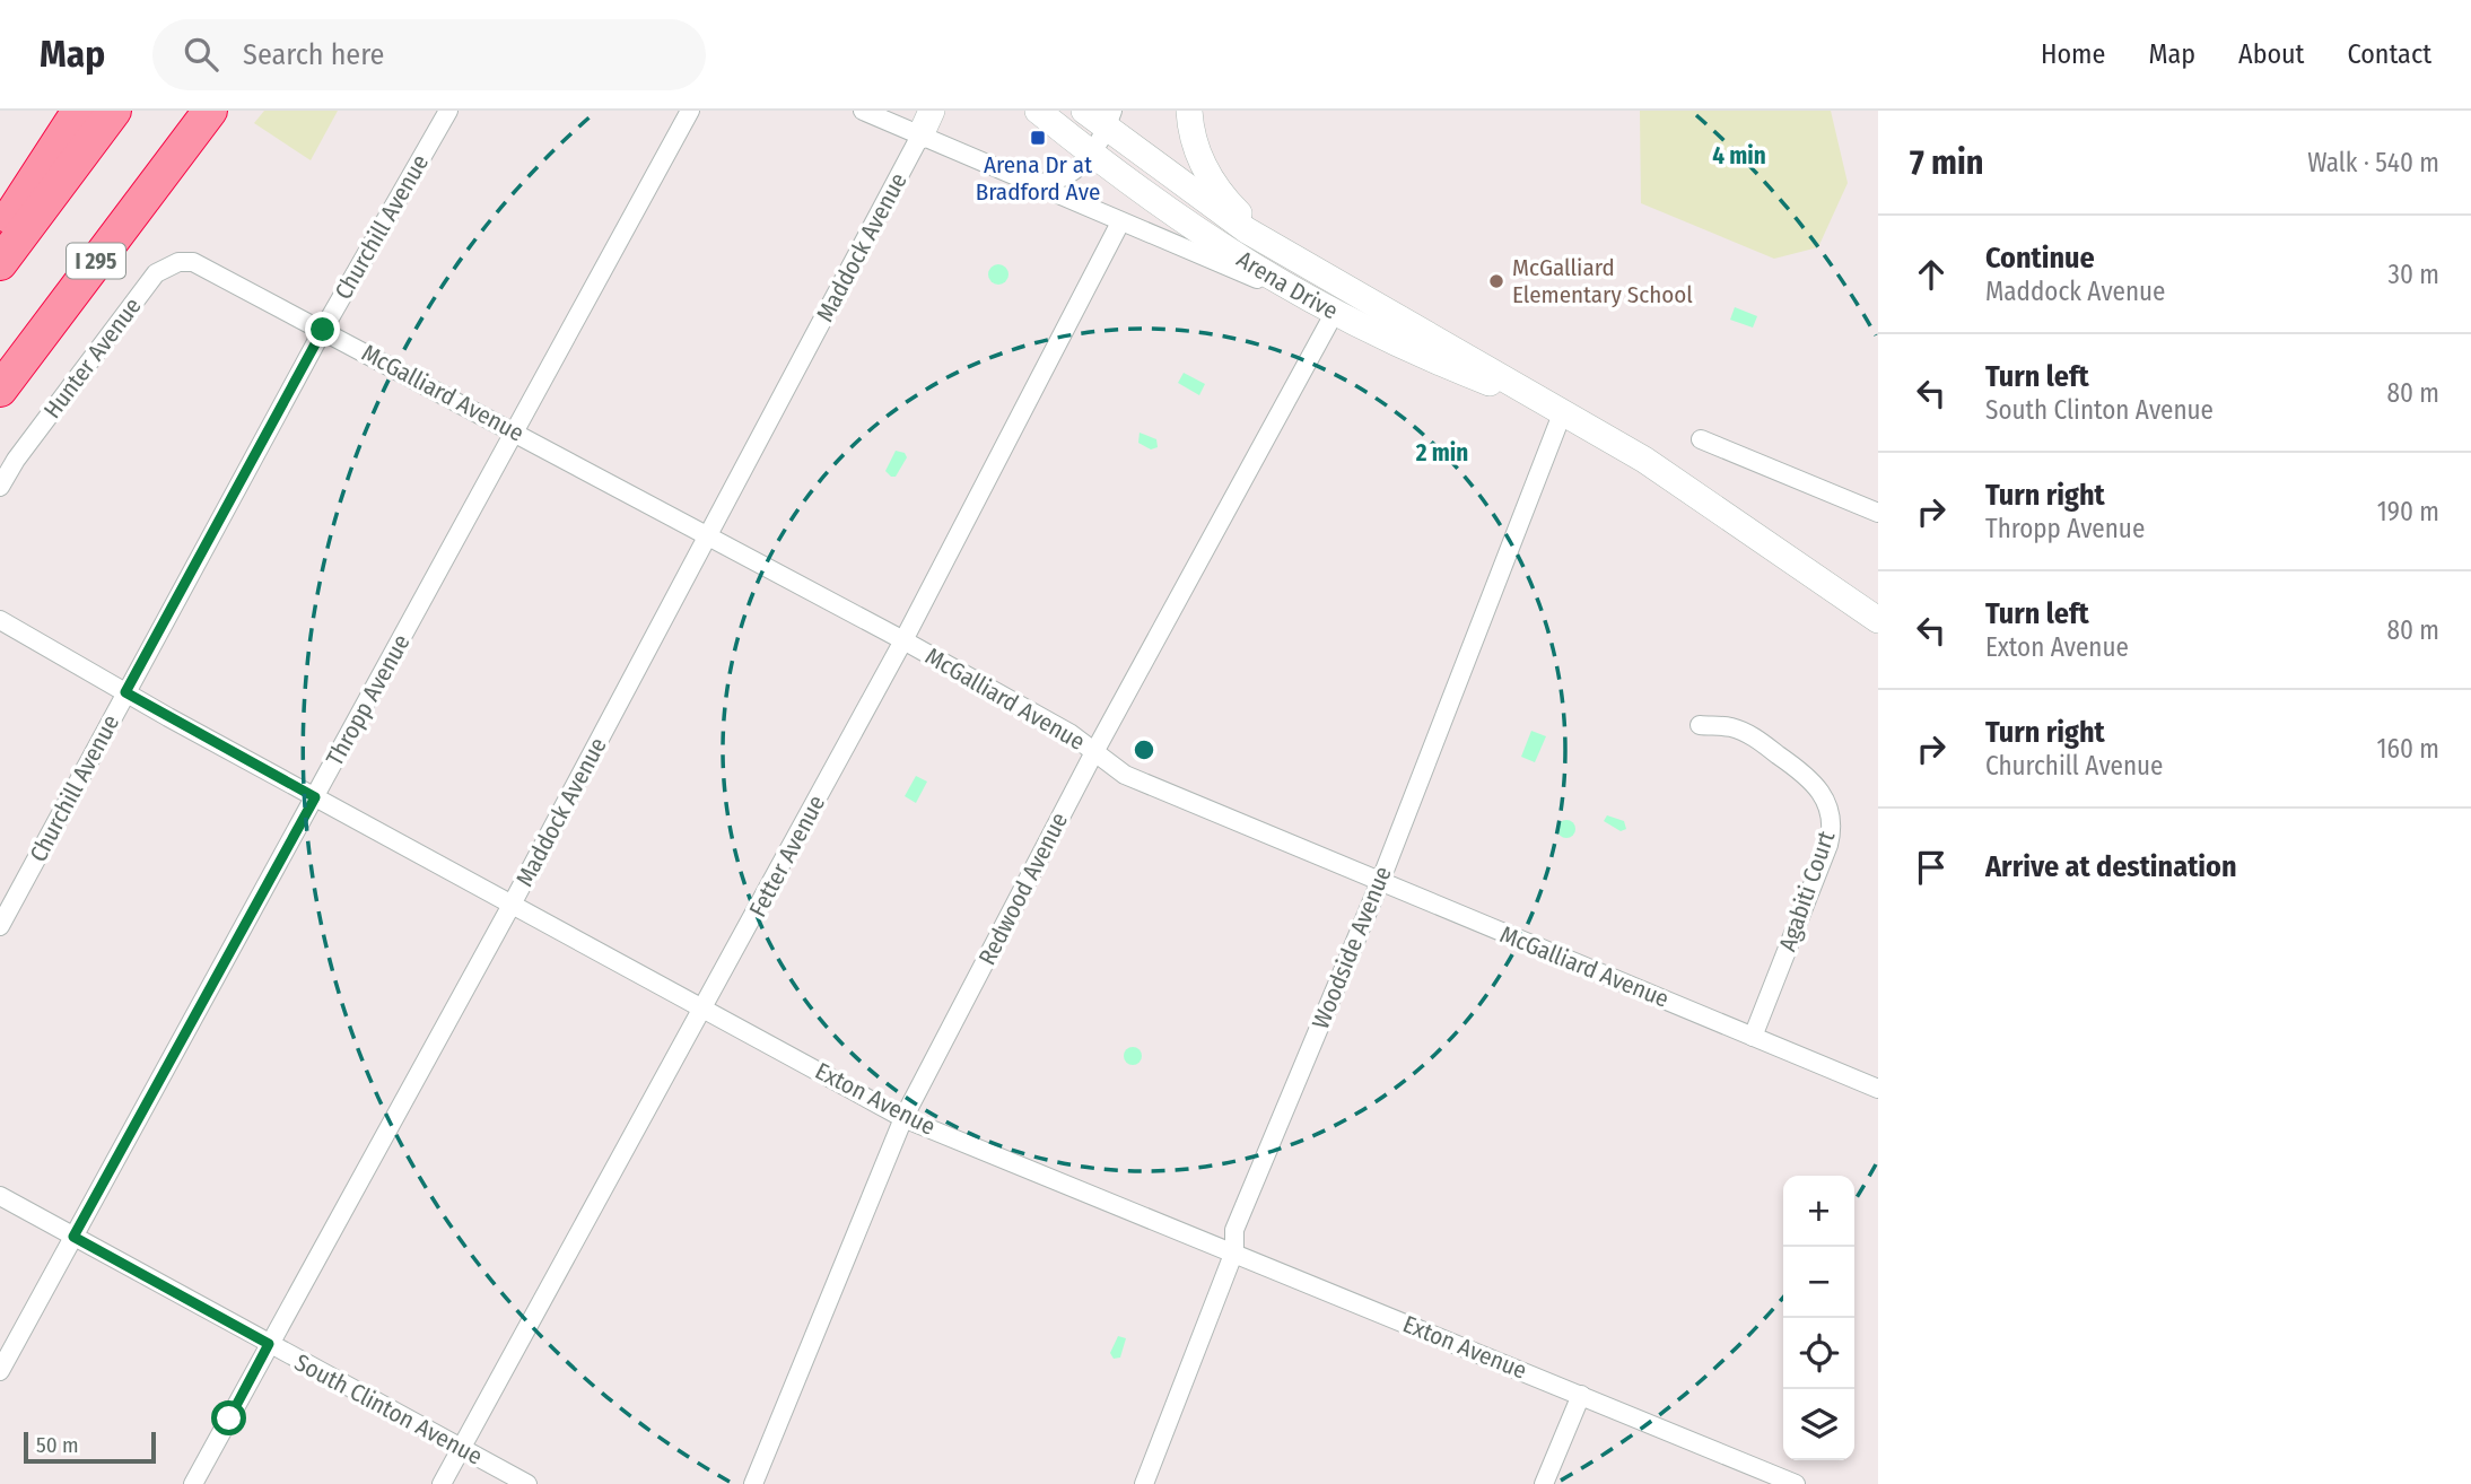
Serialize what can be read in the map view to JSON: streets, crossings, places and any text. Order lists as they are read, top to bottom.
{
  "streets": {
    "highway": ["I 295"],
    "main road": ["Arena Drive"],
    "street": [
      "Churchill Avenue",
      "Maddock Avenue",
      "Hunter Avenue",
      "McGalliard Avenue",
      "Thropp Avenue",
      "Fetter Avenue",
      "Redwood Avenue",
      "Agabiti Court",
      "Woodside Avenue",
      "Exton Avenue",
      "South Clinton Avenue"
    ]
  },
  "crossings": [
    ["Churchill Avenue", "McGalliard Avenue"],
    ["Churchill Avenue", "Exton Avenue"],
    ["Maddock Avenue", "McGalliard Avenue"],
    ["Maddock Avenue", "Exton Avenue"],
    ["Maddock Avenue", "South Clinton Avenue"],
    ["Arena Drive", "Redwood Avenue"],
    ["Arena Drive", "Woodside Avenue"],
    ["Hunter Avenue", "McGalliard Avenue"],
    ["McGalliard Avenue", "Thropp Avenue"],
    ["McGalliard Avenue", "Fetter Avenue"],
    ["McGalliard Avenue", "Redwood Avenue"],
    ["McGalliard Avenue", "Agabiti Court"],
    ["McGalliard Avenue", "Woodside Avenue"],
    ["Thropp Avenue", "Exton Avenue"],
    ["Thropp Avenue", "South Clinton Avenue"],
    ["Fetter Avenue", "Exton Avenue"],
    ["Fetter Avenue", "South Clinton Avenue"],
    ["Redwood Avenue", "Exton Avenue"],
    ["Woodside Avenue", "Exton Avenue"]
  ],
  "places": {
    "transit": ["Arena Dr at Bradford Ave"],
    "other": ["McGalliard Elementary School"]
  },
  "scale_bar": "50 m",
  "page": {
    "header": "Map",
    "search": "Search here",
    "nav": [
      "Home",
      "Map",
      "About",
      "Contact"
    ],
    "heading": ["7 min", "Walk · 540 m"],
    "list": [
      ["Continue", "Maddock Avenue", "30 m"],
      ["Turn left", "South Clinton Avenue", "80 m"],
      ["Turn right", "Thropp Avenue", "190 m"],
      ["Turn left", "Exton Avenue", "80 m"],
      ["Turn right", "Churchill Avenue", "160 m"],
      "Arrive at destination"
    ],
    "map_buttons": ["+", "−"],
    "scale": "50 m"
  },
  "rings": ["4 min", "2 min"]
}
